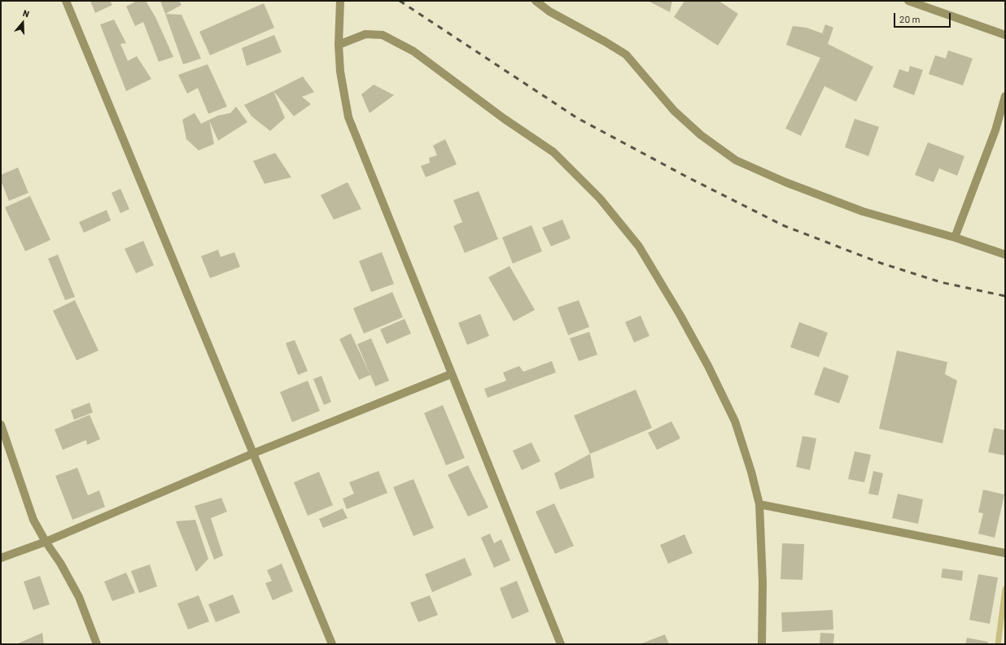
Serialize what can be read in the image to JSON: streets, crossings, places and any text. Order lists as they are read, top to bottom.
{
  "scale_bar": "20 m",
  "north": "top"
}
